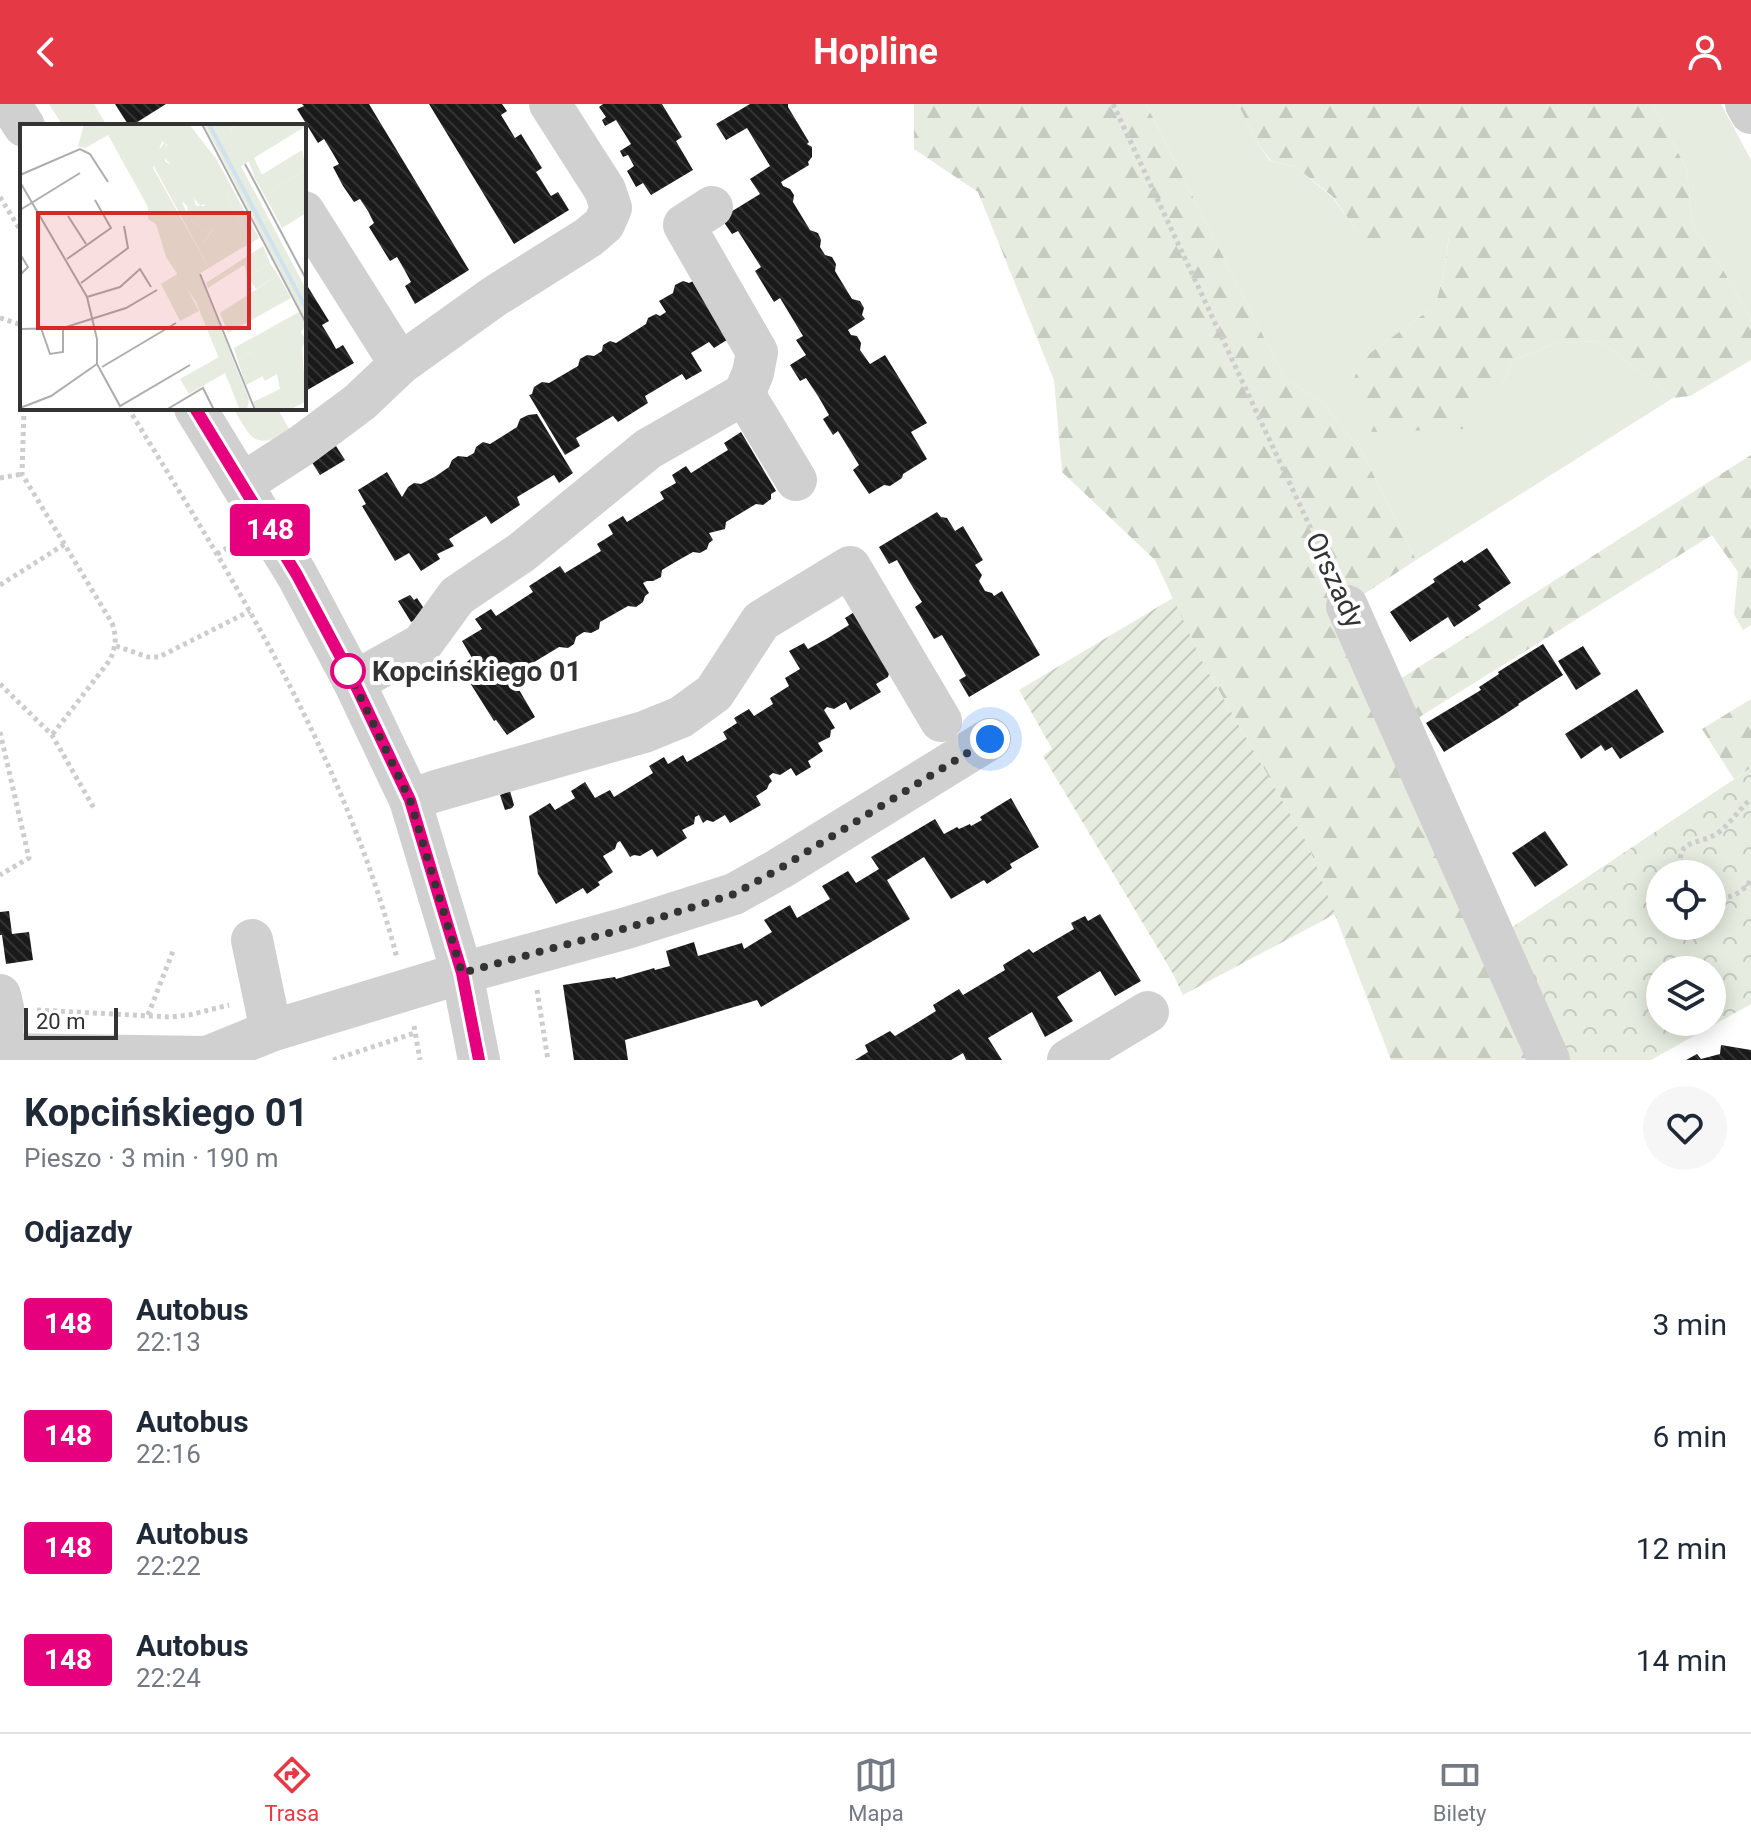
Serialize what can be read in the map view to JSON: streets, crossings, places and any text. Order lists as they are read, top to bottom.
{
  "streets": {
    "street": ["Orszady"]
  },
  "places": ["Kopcińskiego 01"],
  "lines": ["bus line 148"],
  "scale_bar": "20 m",
  "page": {
    "header": "Hopline",
    "on_map": "148",
    "scale": "20 m",
    "heading": [
      ["Kopcińskiego 01", "Pieszo · 3 min · 190 m"],
      "Odjazdy"
    ],
    "list": [
      {
        "mark": "148",
        "name": "Autobus",
        "note": "22:13",
        "value": "3 min"
      },
      {
        "mark": "148",
        "name": "Autobus",
        "note": "22:16",
        "value": "6 min"
      },
      {
        "mark": "148",
        "name": "Autobus",
        "note": "22:22",
        "value": "12 min"
      },
      {
        "mark": "148",
        "name": "Autobus",
        "note": "22:24",
        "value": "14 min"
      }
    ],
    "tabs": ["Trasa", "Mapa", "Bilety"]
  }
}
